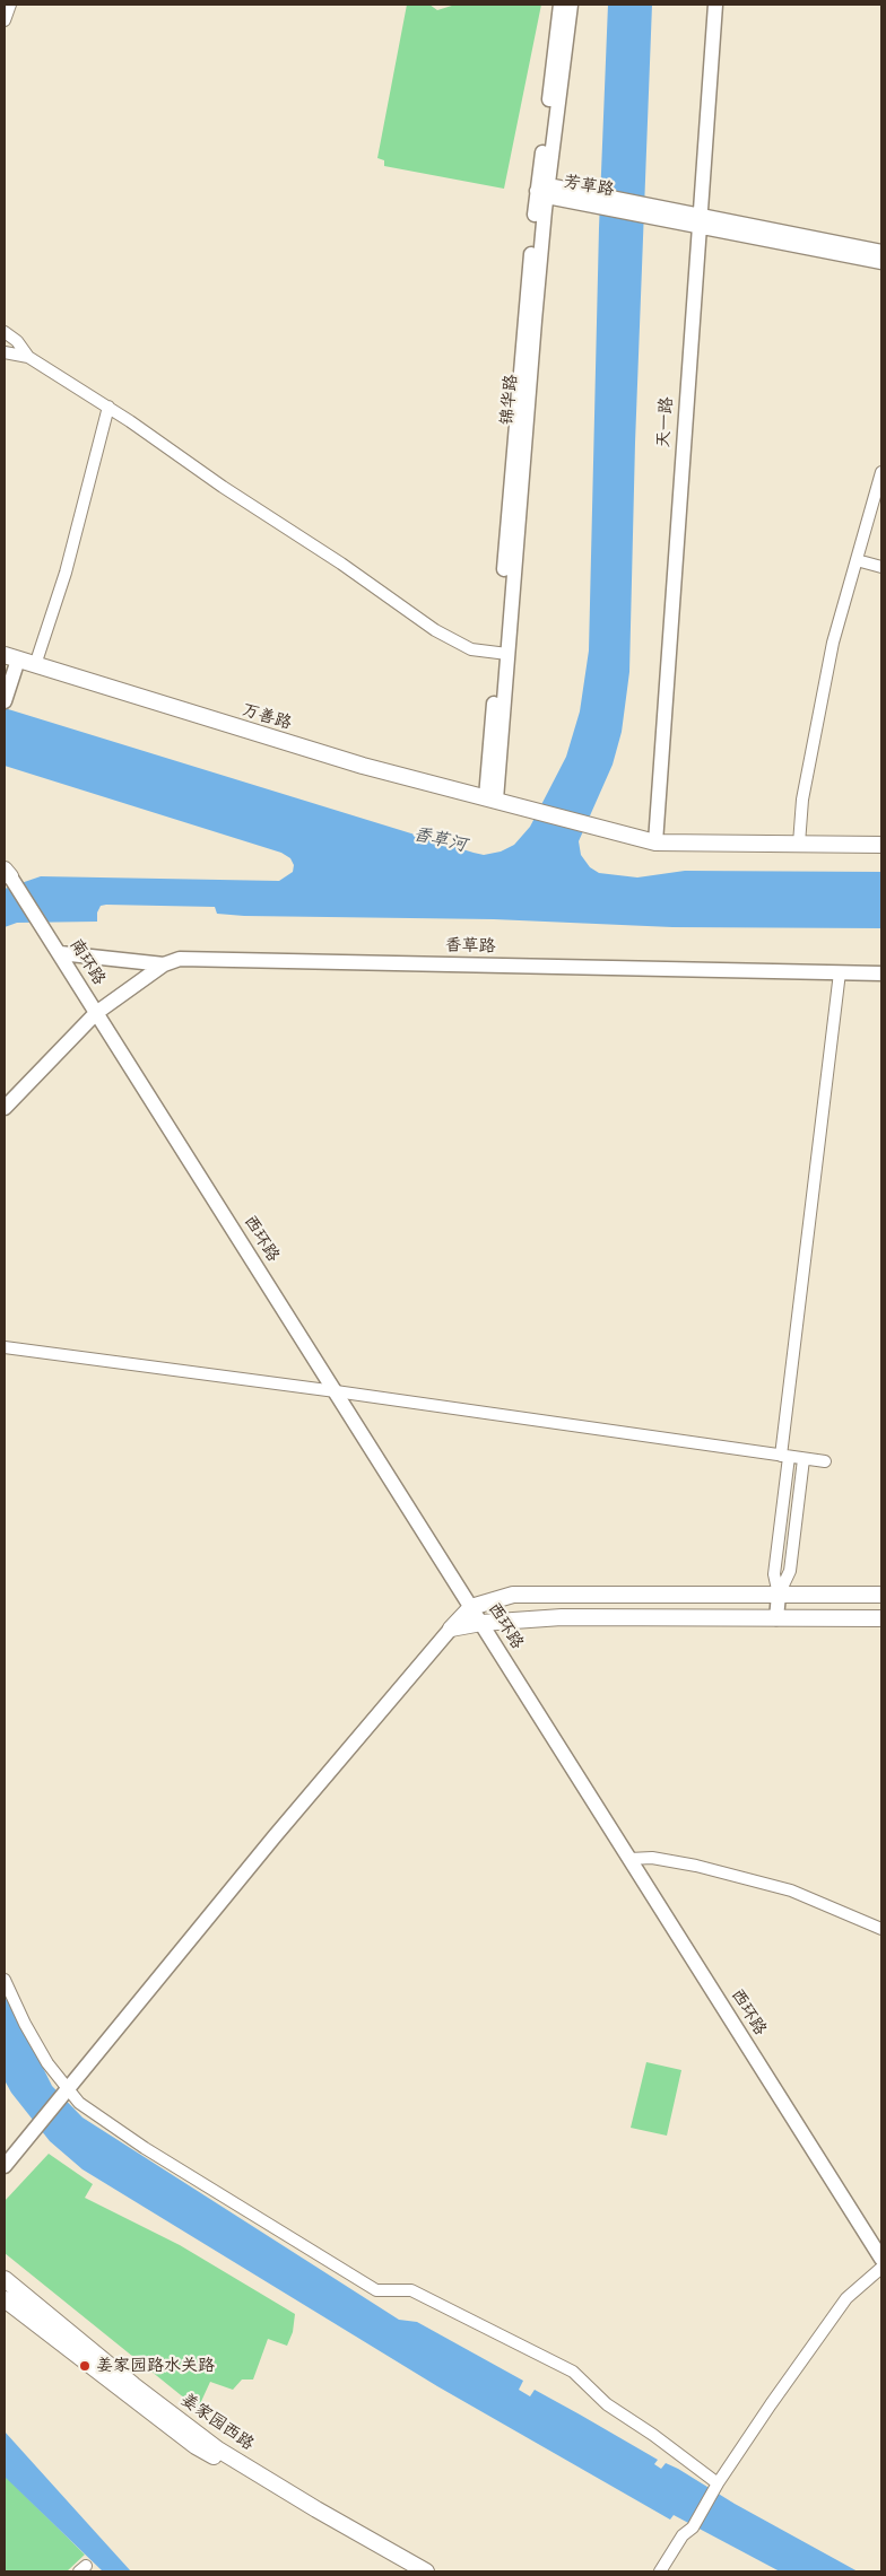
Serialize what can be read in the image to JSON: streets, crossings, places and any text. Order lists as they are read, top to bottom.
{
  "streets": {
    "main road": ["万善路", "姜家园西路"],
    "street": [
      "芳草路",
      "锦华路",
      "天一路",
      "香草路",
      "南环路",
      "西环路"
    ]
  },
  "crossings": [
    ["芳草路", "锦华路"],
    ["芳草路", "天一路"],
    ["锦华路", "万善路"],
    ["天一路", "万善路"],
    ["香草路", "南环路"],
    ["南环路", "西环路"]
  ],
  "water": ["香草河"],
  "places": ["姜家园路水关路"]
}
